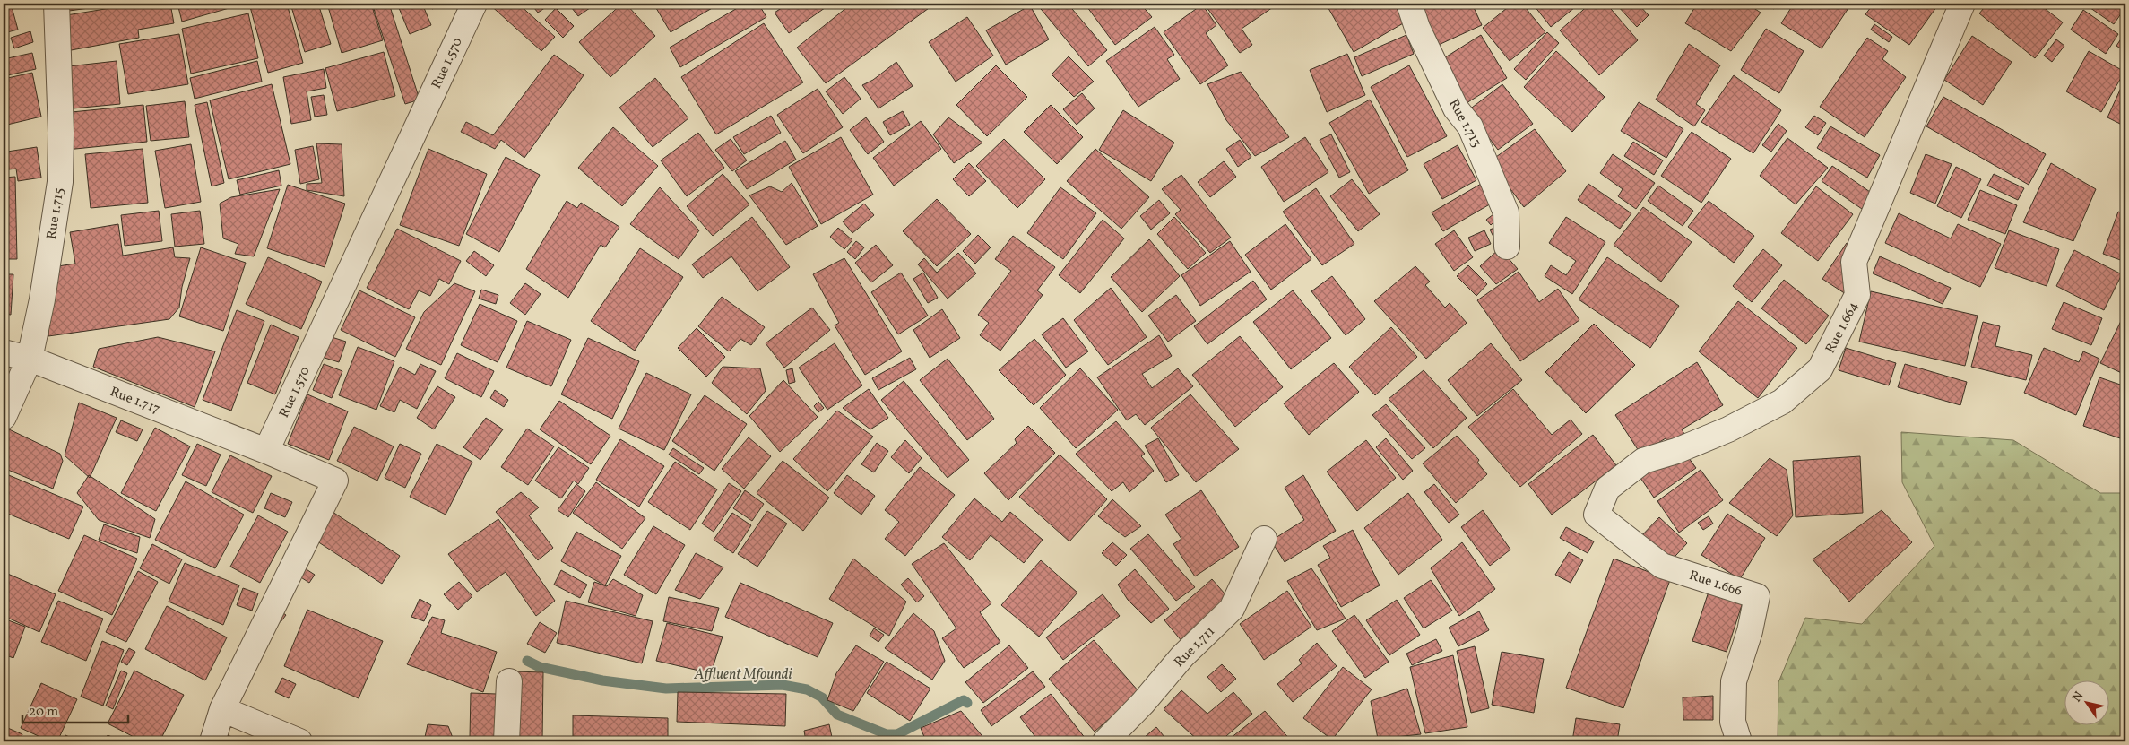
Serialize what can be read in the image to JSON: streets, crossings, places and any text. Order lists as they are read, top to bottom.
{
  "streets": {
    "street": [
      "Rue 1.570",
      "Rue 1.713",
      "Rue 1.715",
      "Rue 1.664",
      "Rue 1.717",
      "Rue 1.666",
      "Rue 1.711"
    ]
  },
  "crossings": [
    ["Rue 1.570", "Rue 1.717"],
    ["Rue 1.715", "Rue 1.717"],
    ["Rue 1.664", "Rue 1.666"]
  ],
  "water": ["Affluent Mfoundi"],
  "scale_bar": "20 m",
  "north": "top left"
}
